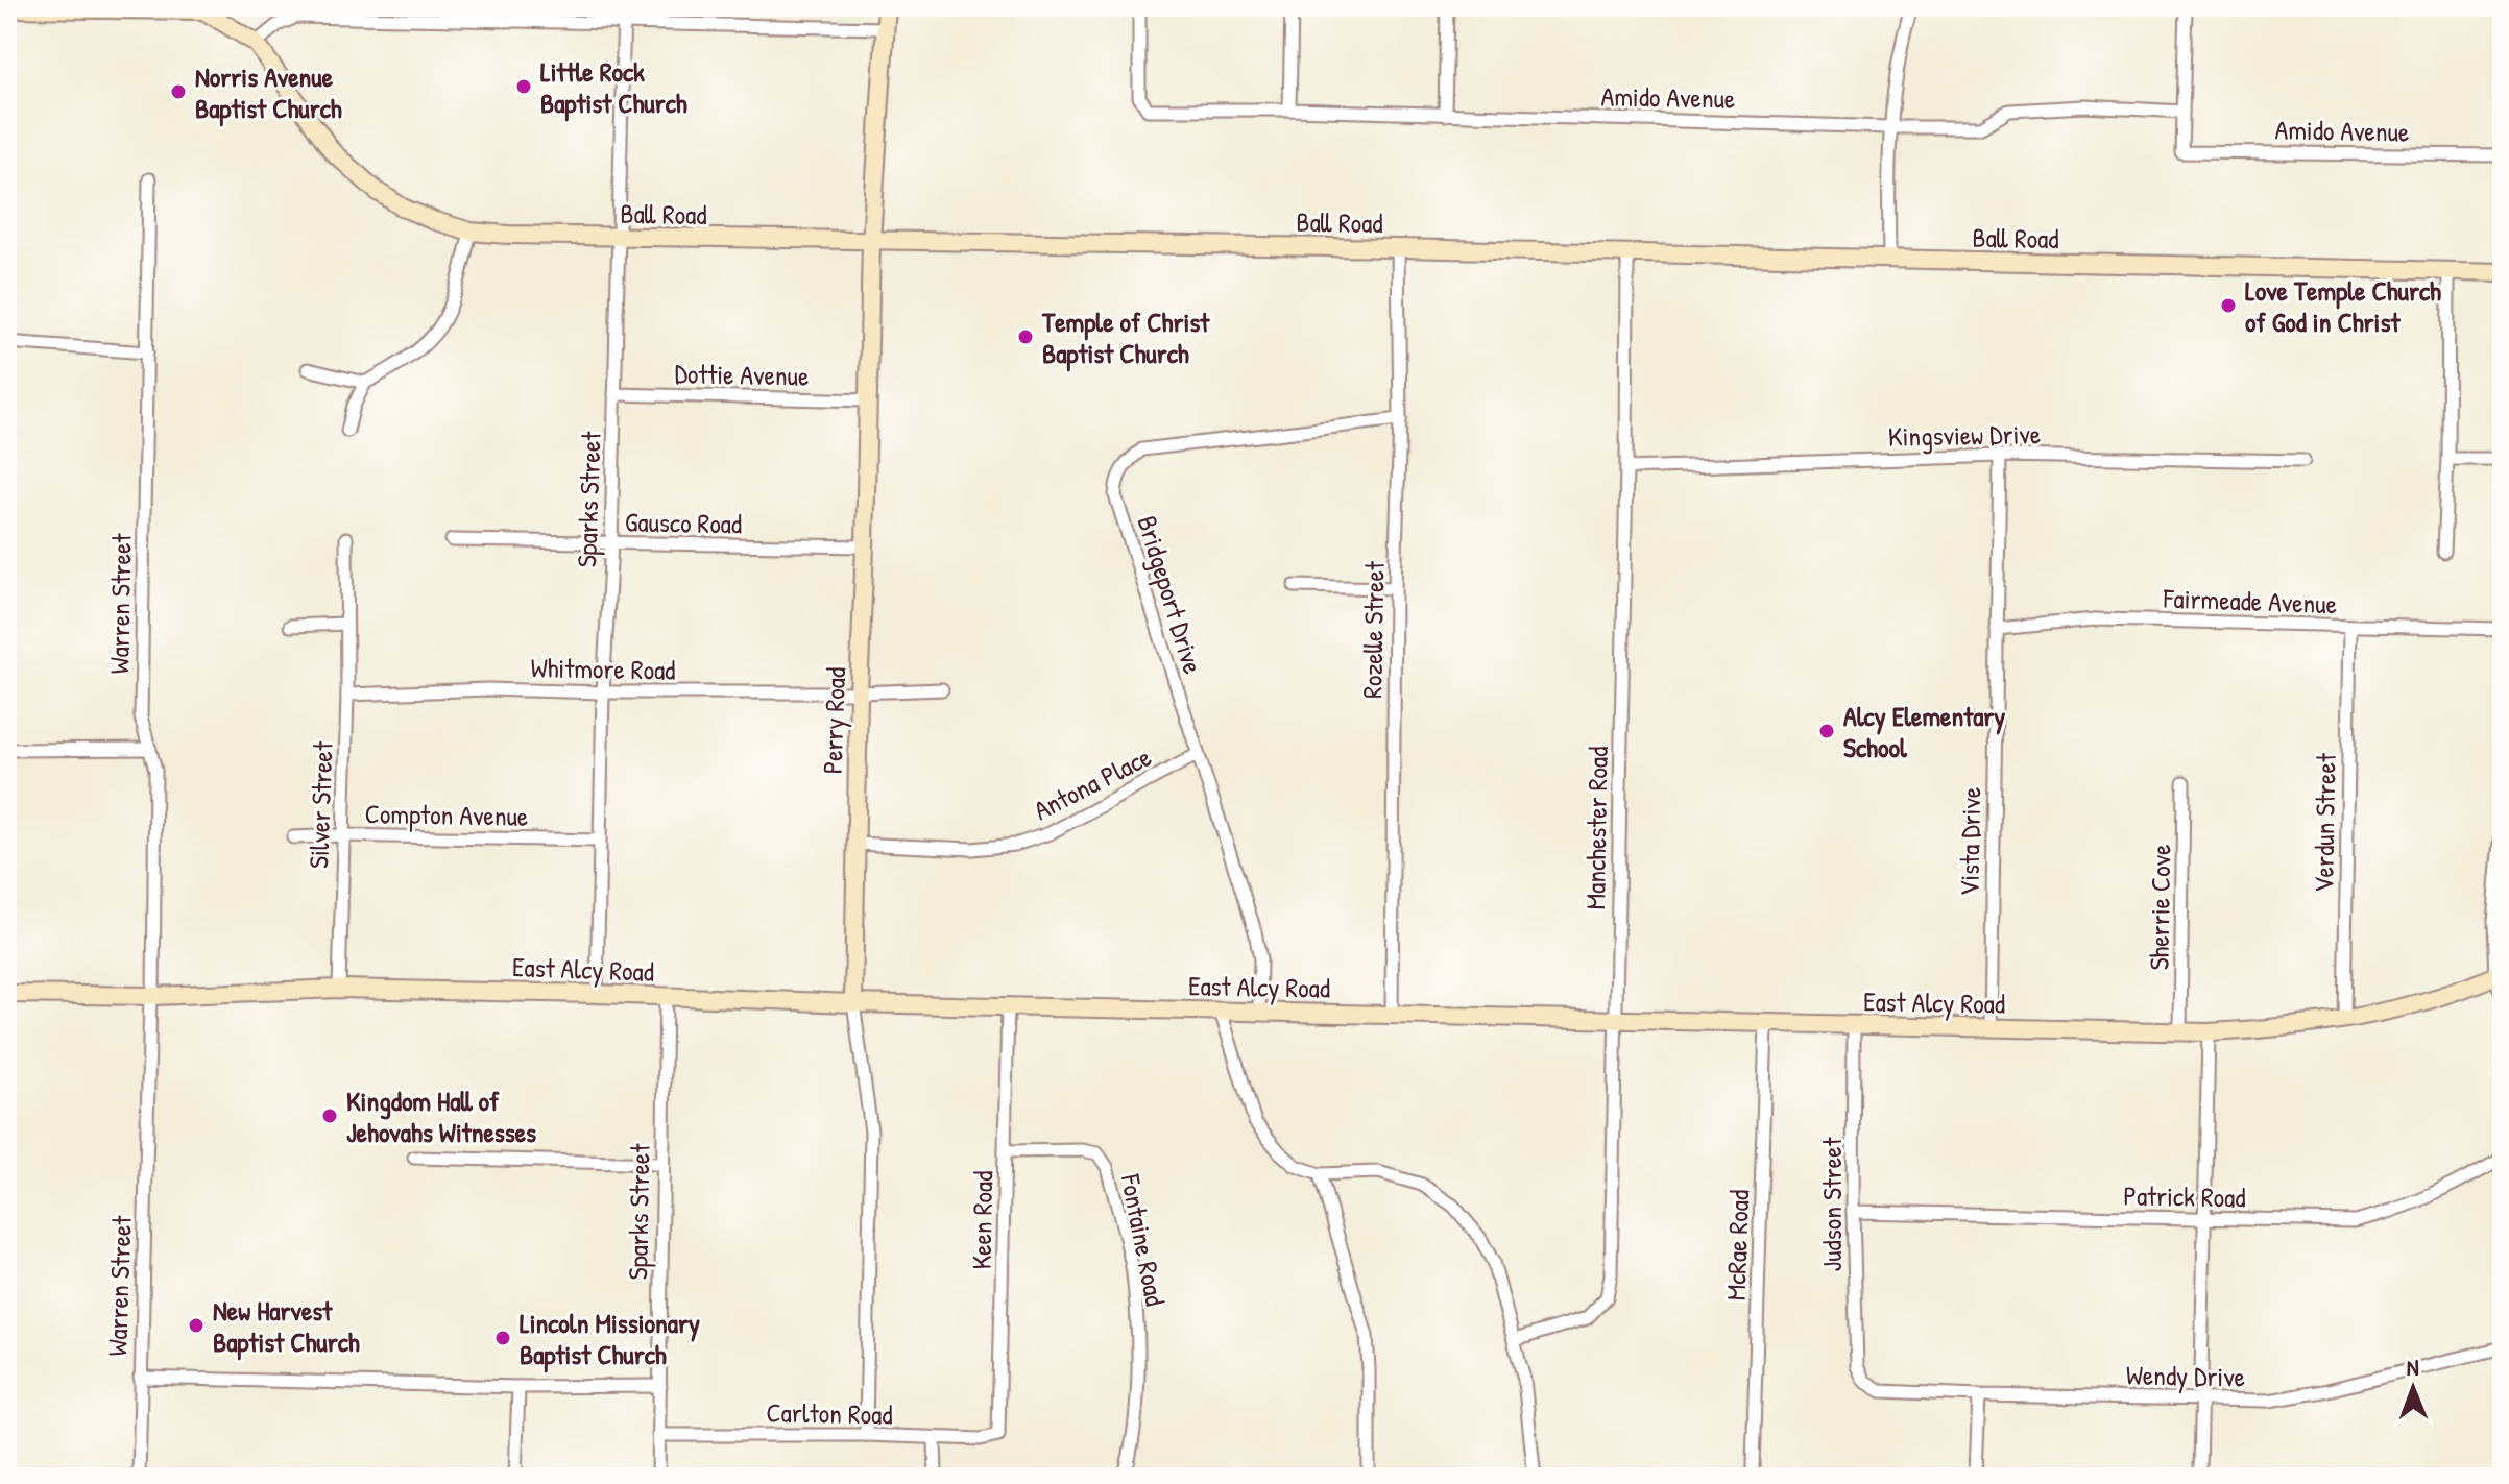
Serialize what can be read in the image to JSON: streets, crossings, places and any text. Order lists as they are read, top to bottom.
{
  "streets": {
    "street": [
      "Amido Avenue",
      "Ball Road",
      "Dottie Avenue",
      "Kingsview Drive",
      "Sparks Street",
      "Gausco Road",
      "Bridgeport Drive",
      "Fairmeade Avenue",
      "Warren Street",
      "Rozelle Street",
      "Whitmore Road",
      "Perry Road",
      "Antona Place",
      "Silver Street",
      "Compton Avenue",
      "Verdun Street",
      "Manchester Road",
      "Vista Drive",
      "Sherrie Cove",
      "East Alcy Road",
      "Patrick Road",
      "Judson Street",
      "Keen Road",
      "Fontaine Road",
      "McRae Road",
      "Wendy Drive",
      "Carlton Road"
    ]
  },
  "crossings": [
    ["Ball Road", "Sparks Street"],
    ["Ball Road", "Rozelle Street"],
    ["Ball Road", "Perry Road"],
    ["Ball Road", "Manchester Road"],
    ["Dottie Avenue", "Sparks Street"],
    ["Dottie Avenue", "Perry Road"],
    ["Kingsview Drive", "Manchester Road"],
    ["Kingsview Drive", "Vista Drive"],
    ["Sparks Street", "Gausco Road"],
    ["Sparks Street", "Whitmore Road"],
    ["Sparks Street", "Compton Avenue"],
    ["Sparks Street", "East Alcy Road"],
    ["Sparks Street", "Carlton Road"],
    ["Gausco Road", "Perry Road"],
    ["Bridgeport Drive", "Rozelle Street"],
    ["Bridgeport Drive", "Antona Place"],
    ["Bridgeport Drive", "East Alcy Road"],
    ["Fairmeade Avenue", "Verdun Street"],
    ["Fairmeade Avenue", "Vista Drive"],
    ["Warren Street", "East Alcy Road"],
    ["Rozelle Street", "East Alcy Road"],
    ["Whitmore Road", "Perry Road"],
    ["Whitmore Road", "Silver Street"],
    ["Perry Road", "Antona Place"],
    ["Perry Road", "East Alcy Road"],
    ["Perry Road", "Carlton Road"],
    ["Silver Street", "Compton Avenue"],
    ["Silver Street", "East Alcy Road"],
    ["Verdun Street", "East Alcy Road"],
    ["Manchester Road", "East Alcy Road"],
    ["Vista Drive", "East Alcy Road"],
    ["Sherrie Cove", "East Alcy Road"],
    ["East Alcy Road", "Judson Street"],
    ["East Alcy Road", "Keen Road"],
    ["East Alcy Road", "McRae Road"],
    ["Patrick Road", "Judson Street"],
    ["Judson Street", "Wendy Drive"],
    ["Keen Road", "Fontaine Road"],
    ["Keen Road", "Carlton Road"]
  ],
  "places": [
    "Little Rock Baptist Church",
    "Norris Avenue Baptist Church",
    "Love Temple Church of God in Christ",
    "Temple of Christ Baptist Church",
    "Alcy Elementary School",
    "Kingdom Hall of Jehovahs Witnesses",
    "New Harvest Baptist Church",
    "Lincoln Missionary Baptist Church"
  ],
  "north": "top"
}
